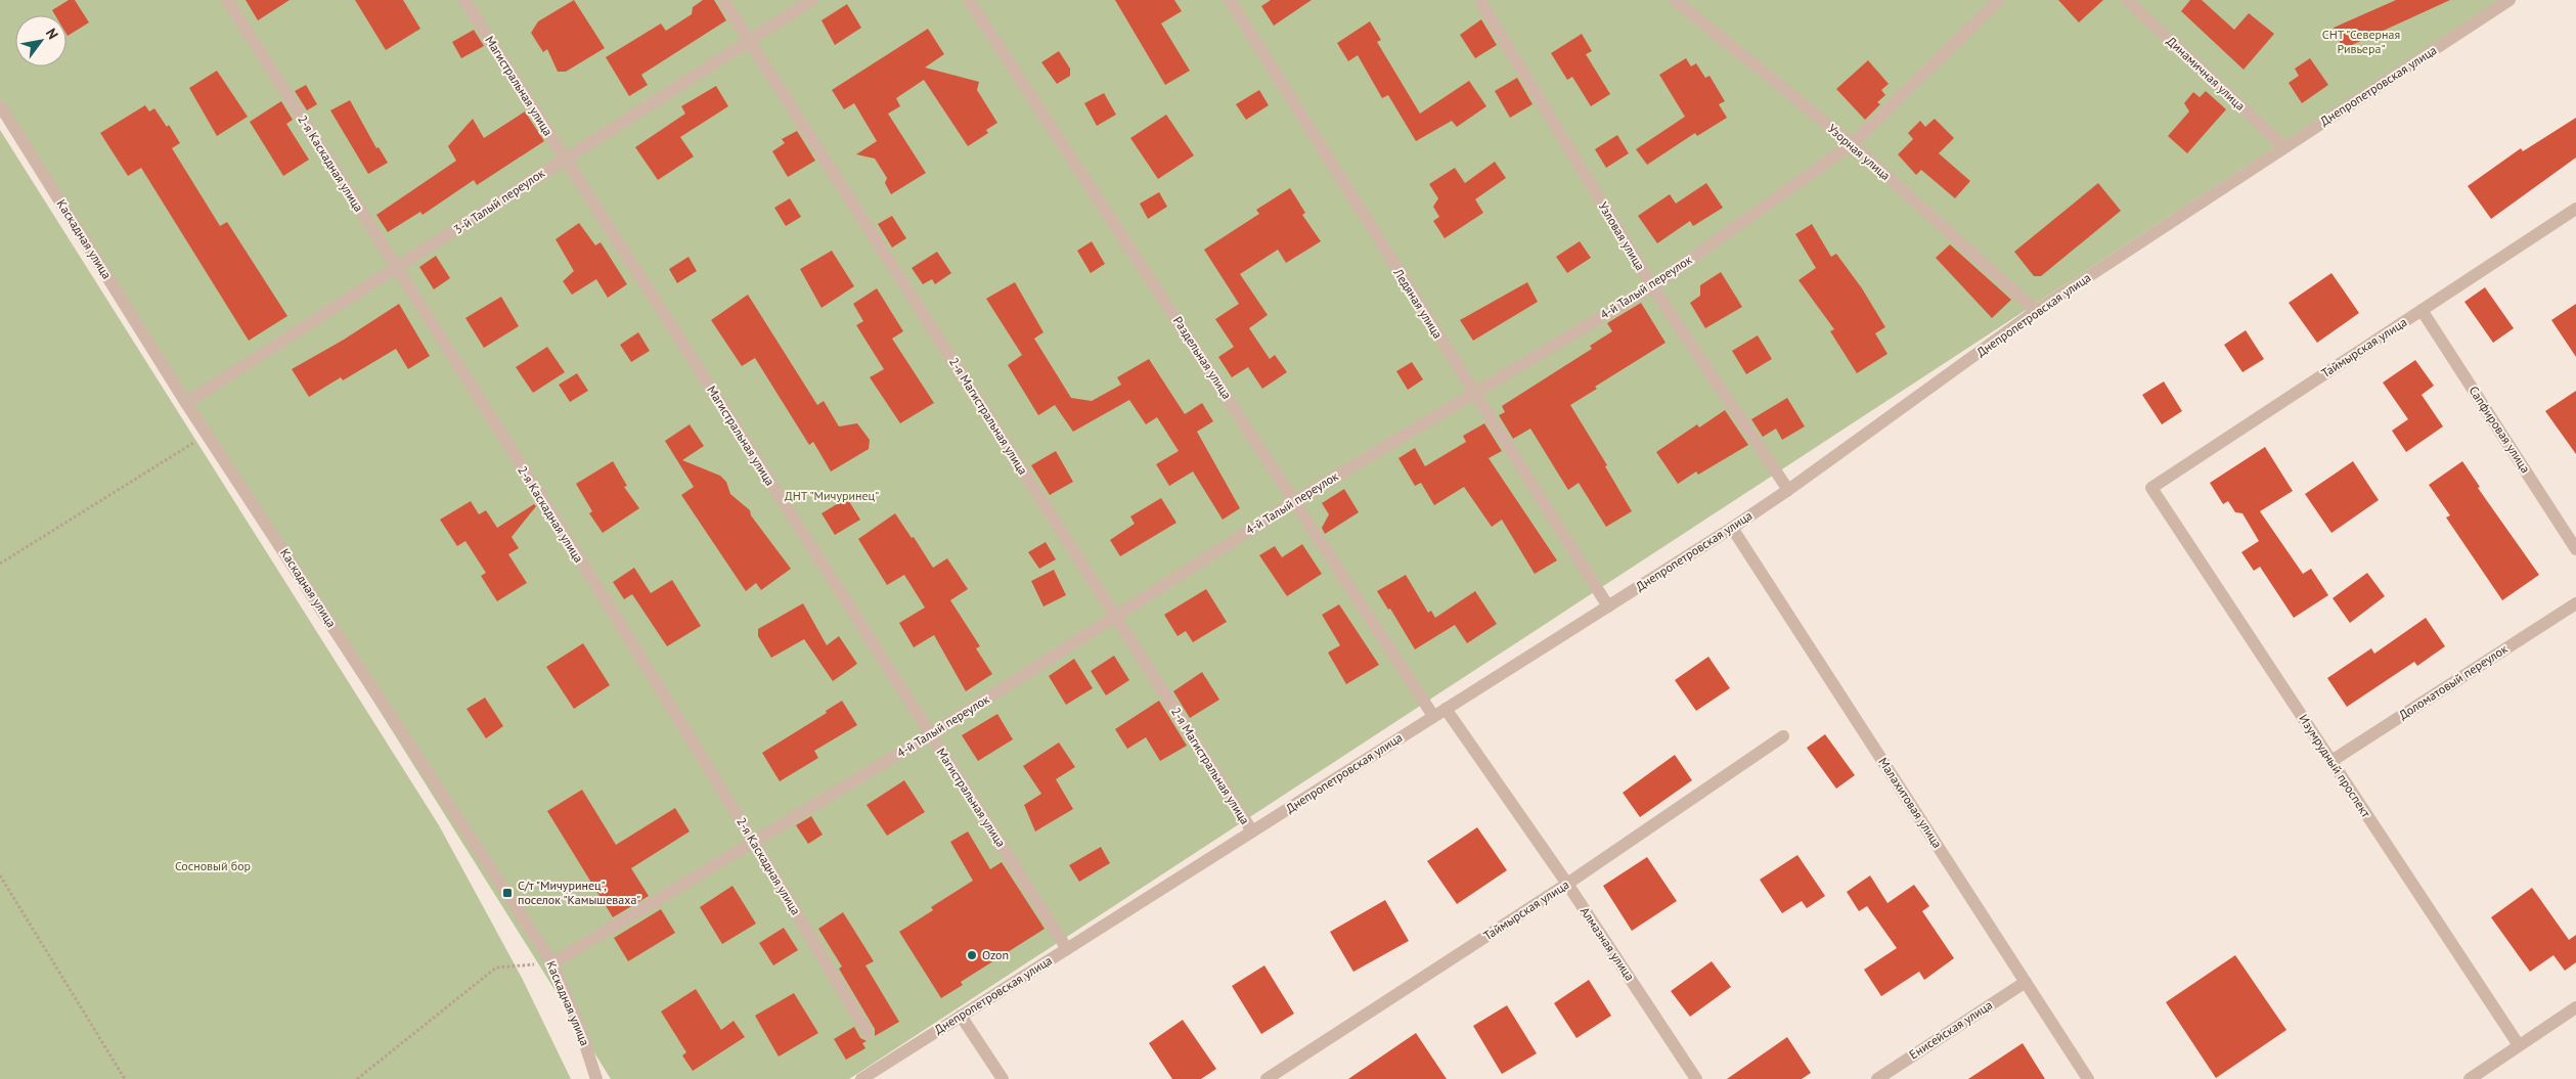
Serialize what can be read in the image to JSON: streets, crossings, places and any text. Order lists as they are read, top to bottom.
{
  "streets": {
    "street": [
      "Динамичная улица",
      "Магистральная улица",
      "Днепропетровская улица",
      "Узорная улица",
      "2-я Каскадная улица",
      "3-й Талый переулок",
      "Узловая улица",
      "Каскадная улица",
      "4-й Талый переулок",
      "Ледяная улица",
      "Таймырская улица",
      "Раздельная улица",
      "2-я Магистральная улица",
      "Сапфировая улица",
      "Доломатовый переулок",
      "Изумрудный проспект",
      "Малахитовая улица",
      "Алмазная улица",
      "Енисейская улица"
    ]
  },
  "crossings": [
    ["Динамичная улица", "Днепропетровская улица"],
    ["Магистральная улица", "Днепропетровская улица"],
    ["Магистральная улица", "3-й Талый переулок"],
    ["Магистральная улица", "4-й Талый переулок"],
    ["Днепропетровская улица", "Узорная улица"],
    ["Днепропетровская улица", "Узловая улица"],
    ["Днепропетровская улица", "Ледяная улица"],
    ["Днепропетровская улица", "Раздельная улица"],
    ["Днепропетровская улица", "2-я Магистральная улица"],
    ["Днепропетровская улица", "Малахитовая улица"],
    ["Днепропетровская улица", "Алмазная улица"],
    ["Узорная улица", "4-й Талый переулок"],
    ["2-я Каскадная улица", "3-й Талый переулок"],
    ["2-я Каскадная улица", "4-й Талый переулок"],
    ["3-й Талый переулок", "Каскадная улица"],
    ["3-й Талый переулок", "2-я Магистральная улица"],
    ["Узловая улица", "4-й Талый переулок"],
    ["Каскадная улица", "4-й Талый переулок"],
    ["4-й Талый переулок", "Ледяная улица"],
    ["4-й Талый переулок", "Раздельная улица"],
    ["4-й Талый переулок", "2-я Магистральная улица"],
    ["Таймырская улица", "Сапфировая улица"],
    ["Таймырская улица", "Изумрудный проспект"],
    ["Таймырская улица", "Алмазная улица"],
    ["Доломатовый переулок", "Изумрудный проспект"],
    ["Малахитовая улица", "Енисейская улица"]
  ],
  "parks": ["СНТ \"Северная Ривьера\"", "ДНТ \"Мичуринец\"", "Сосновый бор"],
  "places": {
    "transit": ["С/т \"Мичуринец\", поселок \"Камышеваха\""],
    "other": ["Ozon"]
  },
  "north": "top right"
}
